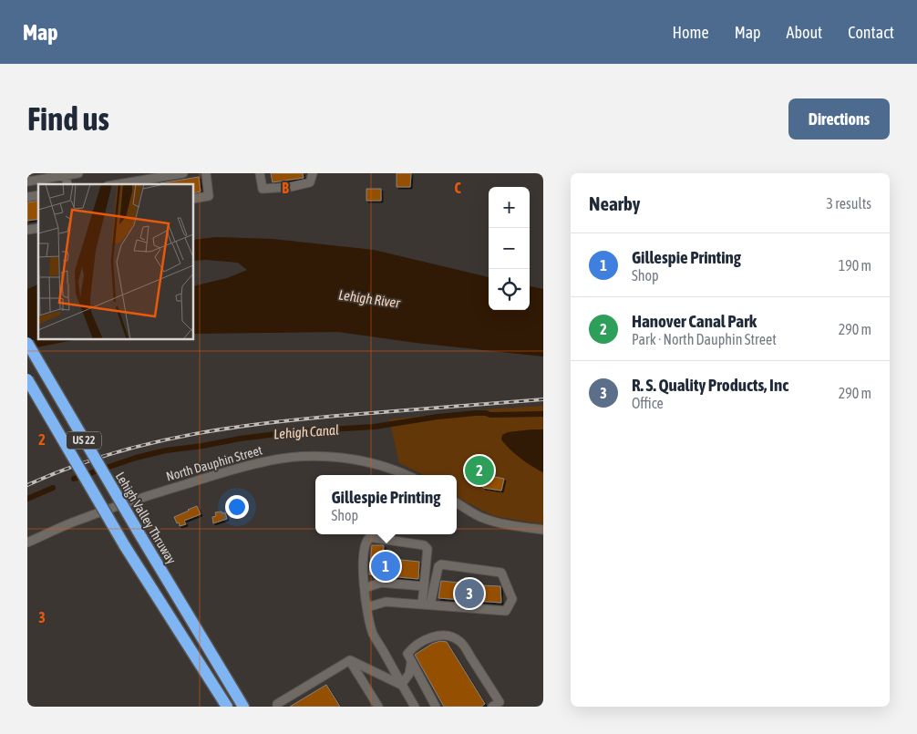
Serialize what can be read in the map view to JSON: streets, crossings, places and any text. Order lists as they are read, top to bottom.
{
  "streets": {
    "highway": ["US 22", "Lehigh Valley Thruway"],
    "street": ["North Dauphin Street"]
  },
  "water": ["Lehigh River", "Lehigh Canal"],
  "page": {
    "header": "Map",
    "nav": [
      "Home",
      "Map",
      "About",
      "Contact"
    ],
    "buttons": "Directions",
    "title": "Find us",
    "heading": ["Nearby", "3 results"],
    "map_buttons": ["+", "−"],
    "list": [
      {
        "mark": "1",
        "name": "Gillespie Printing",
        "note": "Shop",
        "value": "190 m"
      },
      {
        "mark": "2",
        "name": "Hanover Canal Park",
        "note": "Park · North Dauphin Street",
        "value": "290 m"
      },
      {
        "mark": "3",
        "name": "R. S. Quality Products, Inc",
        "note": "Office",
        "value": "290 m"
      }
    ],
    "pins": ["2", "1", "3"],
    "popup": ["Gillespie Printing", "Shop"]
  },
  "grid": {
    "columns": ["B", "C"],
    "rows": ["2", "3"]
  }
}
